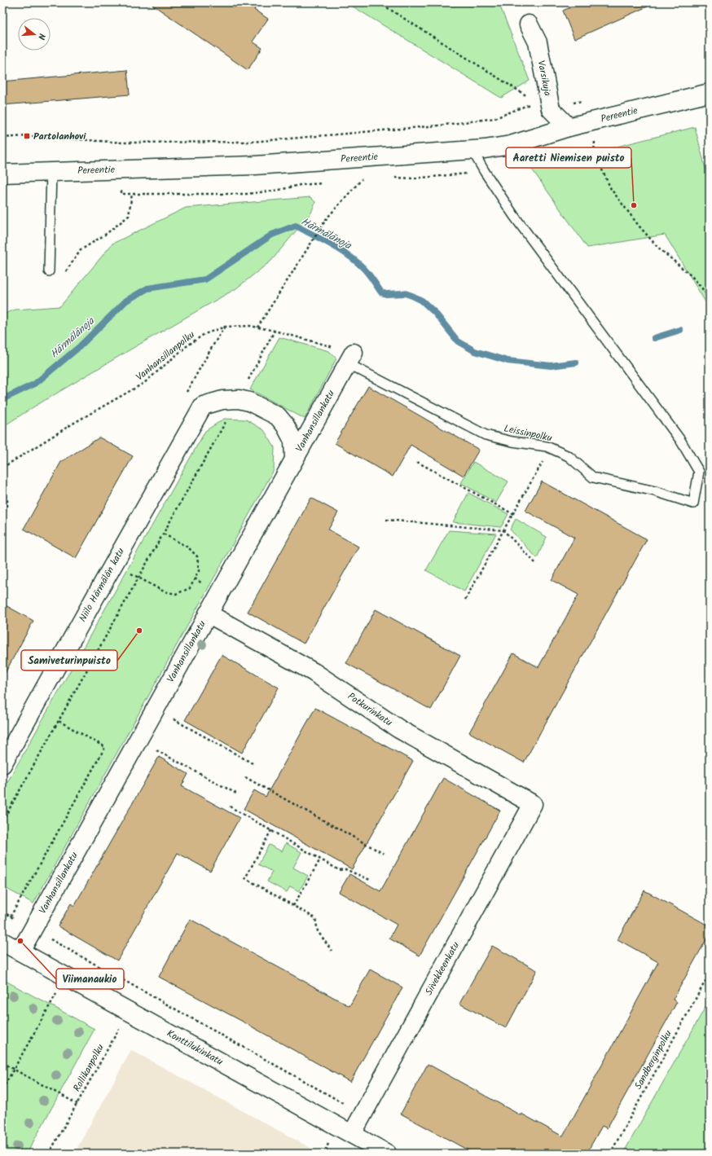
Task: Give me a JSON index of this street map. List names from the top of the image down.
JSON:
{
  "streets": {
    "street": [
      "Varsikuja",
      "Pereentie",
      "Vanhansillankatu",
      "Niilo Härmälän katu",
      "Potkurinkatu",
      "Siivekkeenkatu",
      "Konttilukinkatu"
    ],
    "lane": ["Leissinpolku"],
    "path": ["Vanhansillanpolku", "Sandberginpolku", "Rollikanpolku"]
  },
  "crossings": [
    ["Varsikuja", "Pereentie"],
    ["Vanhansillanpolku", "Vanhansillankatu"],
    ["Vanhansillanpolku", "Leissinpolku"],
    ["Vanhansillankatu", "Leissinpolku"],
    ["Vanhansillankatu", "Potkurinkatu"],
    ["Vanhansillankatu", "Konttilukinkatu"],
    ["Potkurinkatu", "Siivekkeenkatu"],
    ["Siivekkeenkatu", "Konttilukinkatu"],
    ["Konttilukinkatu", "Rollikanpolku"]
  ],
  "water": ["Härmälänoja"],
  "places": {
    "transit": ["Partolanhovi"],
    "other": ["Aaretti Niemisen puisto", "Samiveturinpuisto", "Viimanaukio"]
  },
  "north": "right"
}
